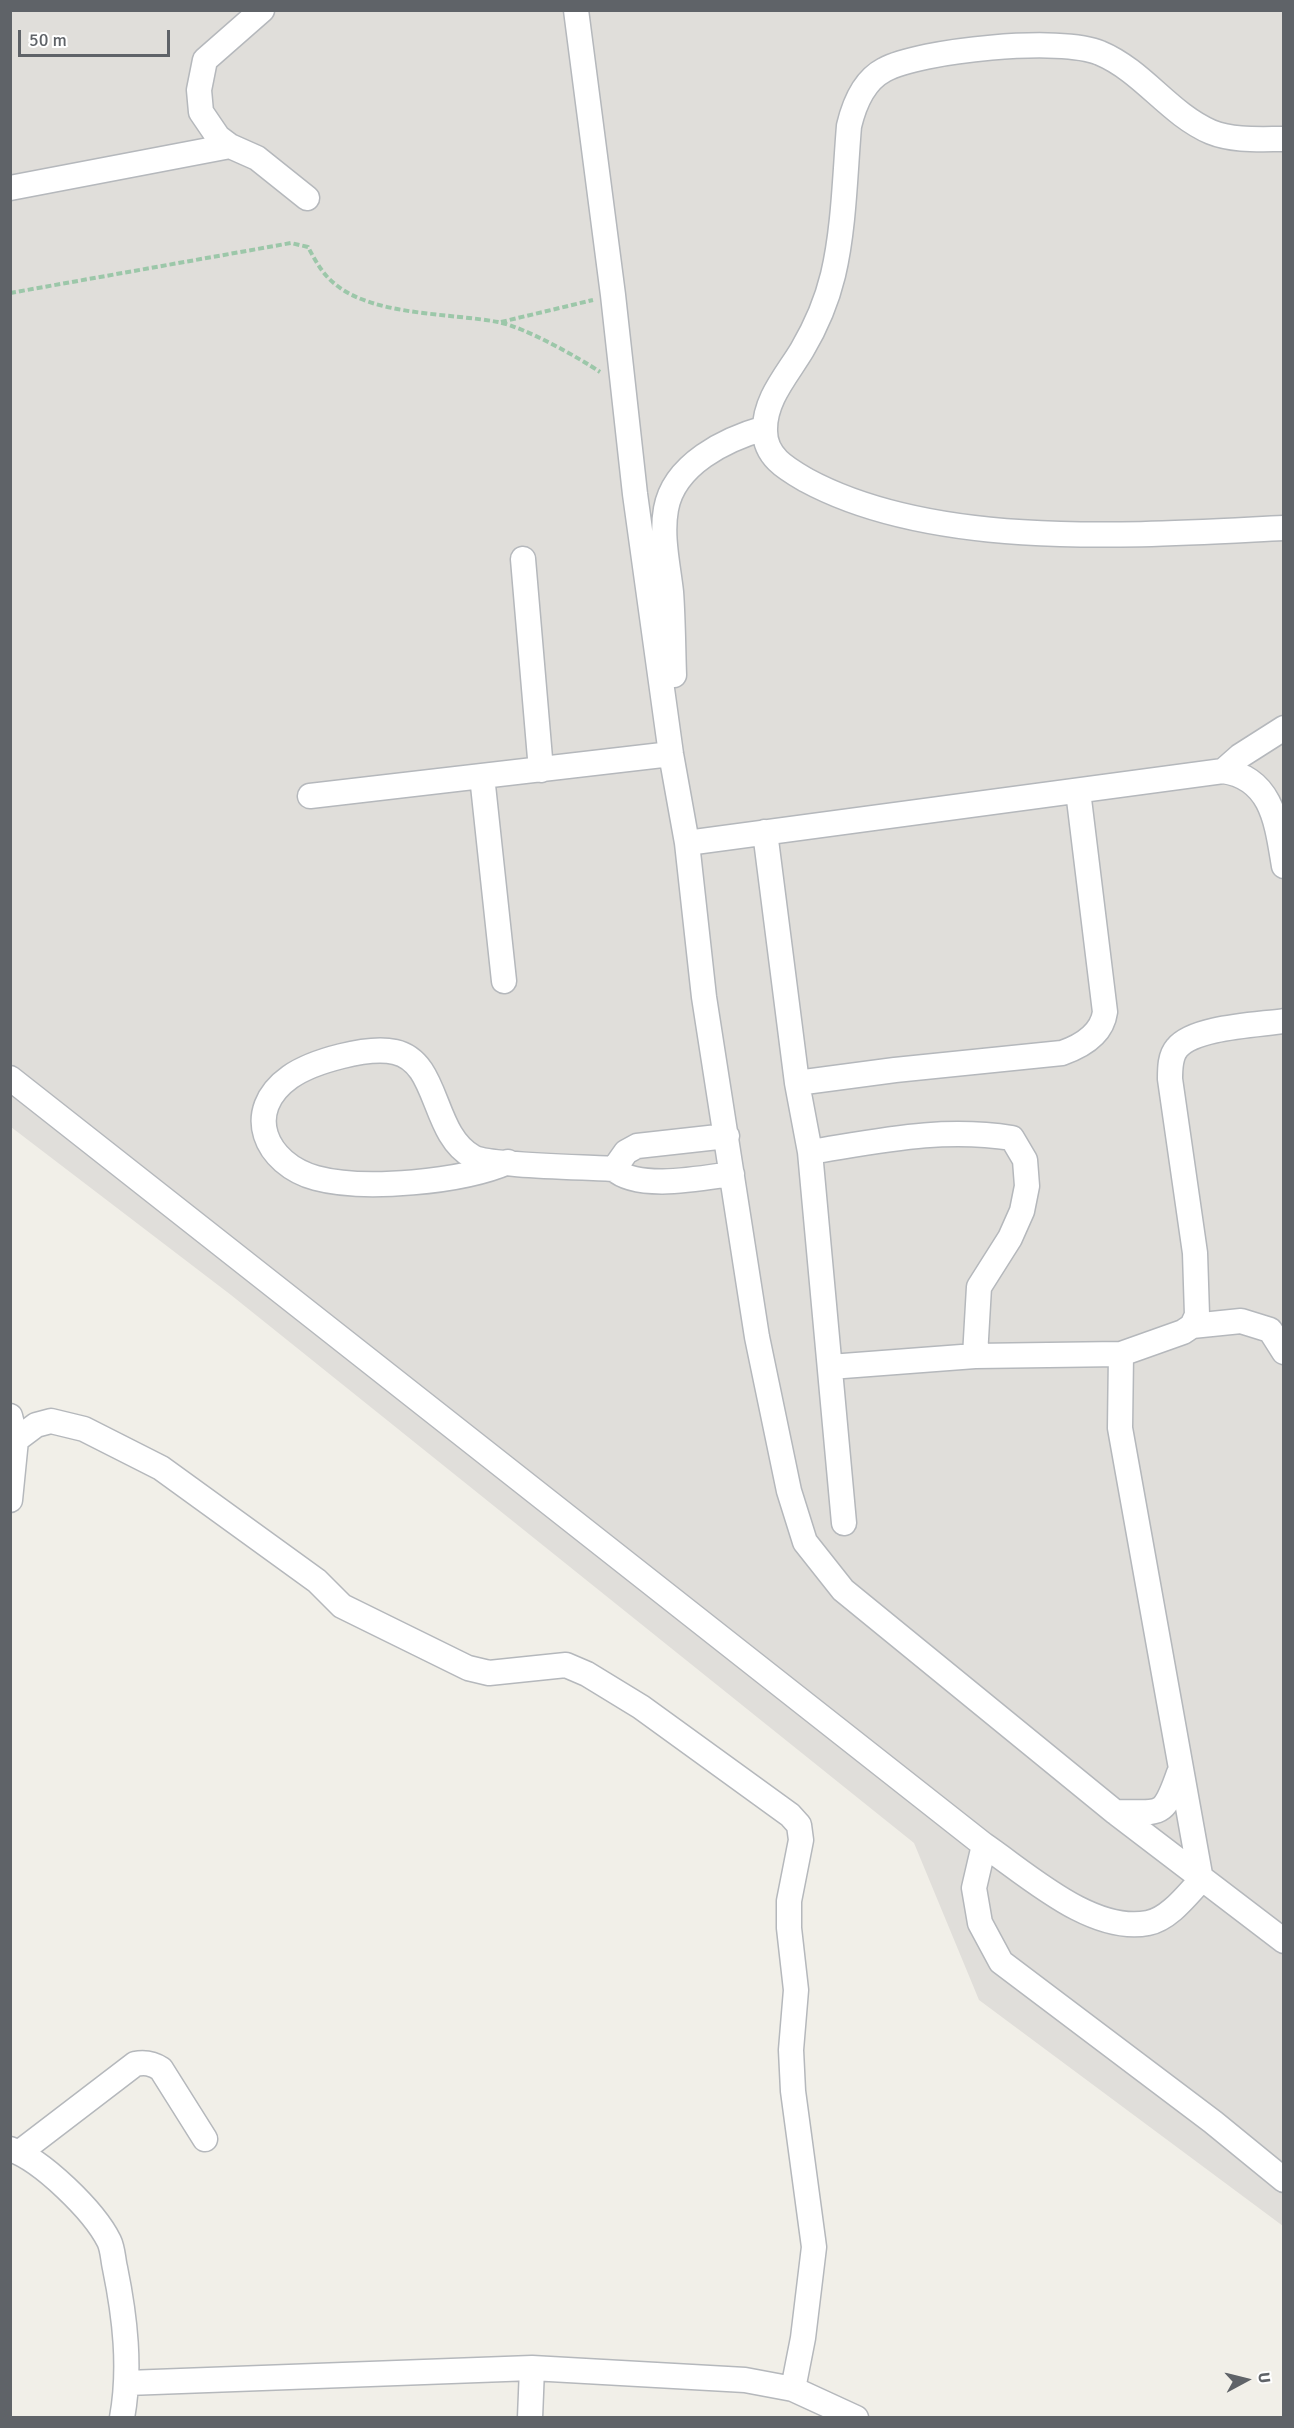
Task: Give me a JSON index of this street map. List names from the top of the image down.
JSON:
{
  "scale_bar": "50 m",
  "north": "right"
}
